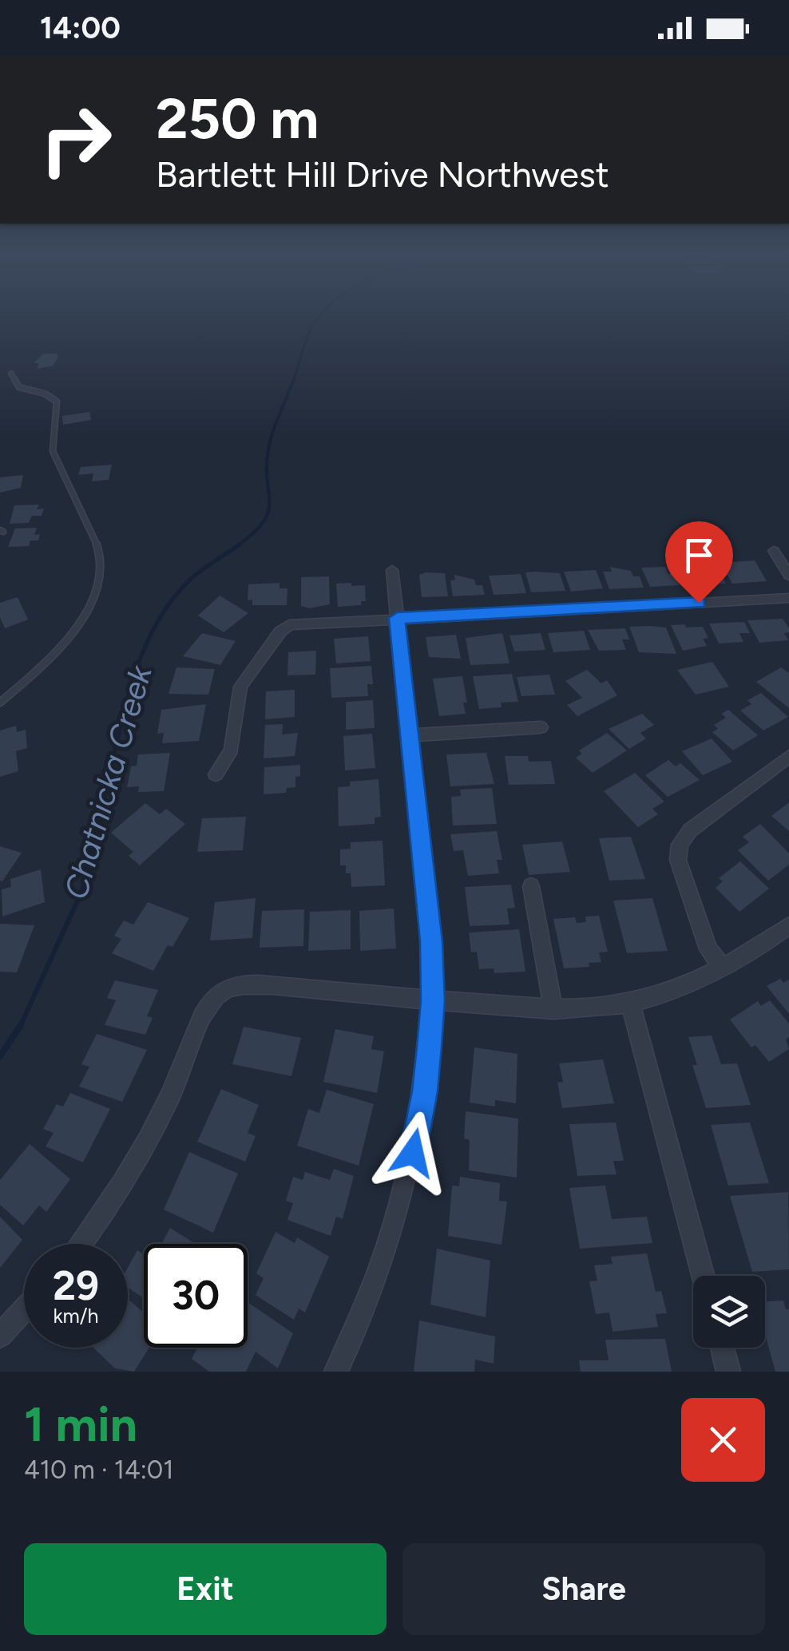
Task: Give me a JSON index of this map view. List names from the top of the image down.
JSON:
{
  "water": ["Chatnicka Creek"],
  "page": {
    "status": "14:00",
    "turn": ["250 m", "Bartlett Hill Drive Northwest"],
    "speed": "29 km/h",
    "limit": "30",
    "heading": ["1 min", "410 m · 14:01"],
    "buttons": ["Exit", "Share"]
  }
}
